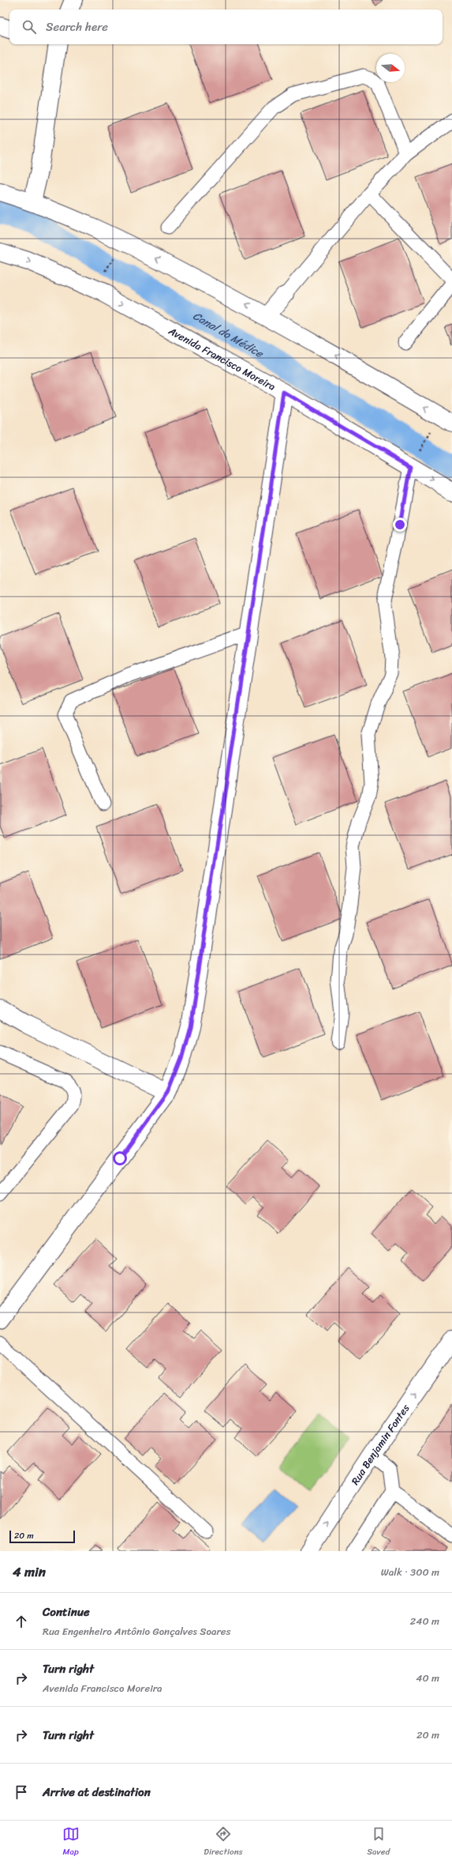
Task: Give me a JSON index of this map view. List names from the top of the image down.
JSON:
{
  "streets": {
    "street": ["Avenida Francisco Moreira", "Rua Benjamin Fontes"]
  },
  "one_way": ["Rua Benjamin Fontes"],
  "water": ["Canal do Médice"],
  "scale_bar": "20 m",
  "north": "right",
  "page": {
    "search": "Search here",
    "scale": "20 m",
    "heading": ["4 min", "Walk · 300 m"],
    "list": [
      ["Continue", "Rua Engenheiro Antônio Gonçalves Soares", "240 m"],
      ["Turn right", "Avenida Francisco Moreira", "40 m"],
      ["Turn right", "20 m"],
      "Arrive at destination"
    ],
    "nav": ["Map", "Directions", "Saved"]
  }
}
